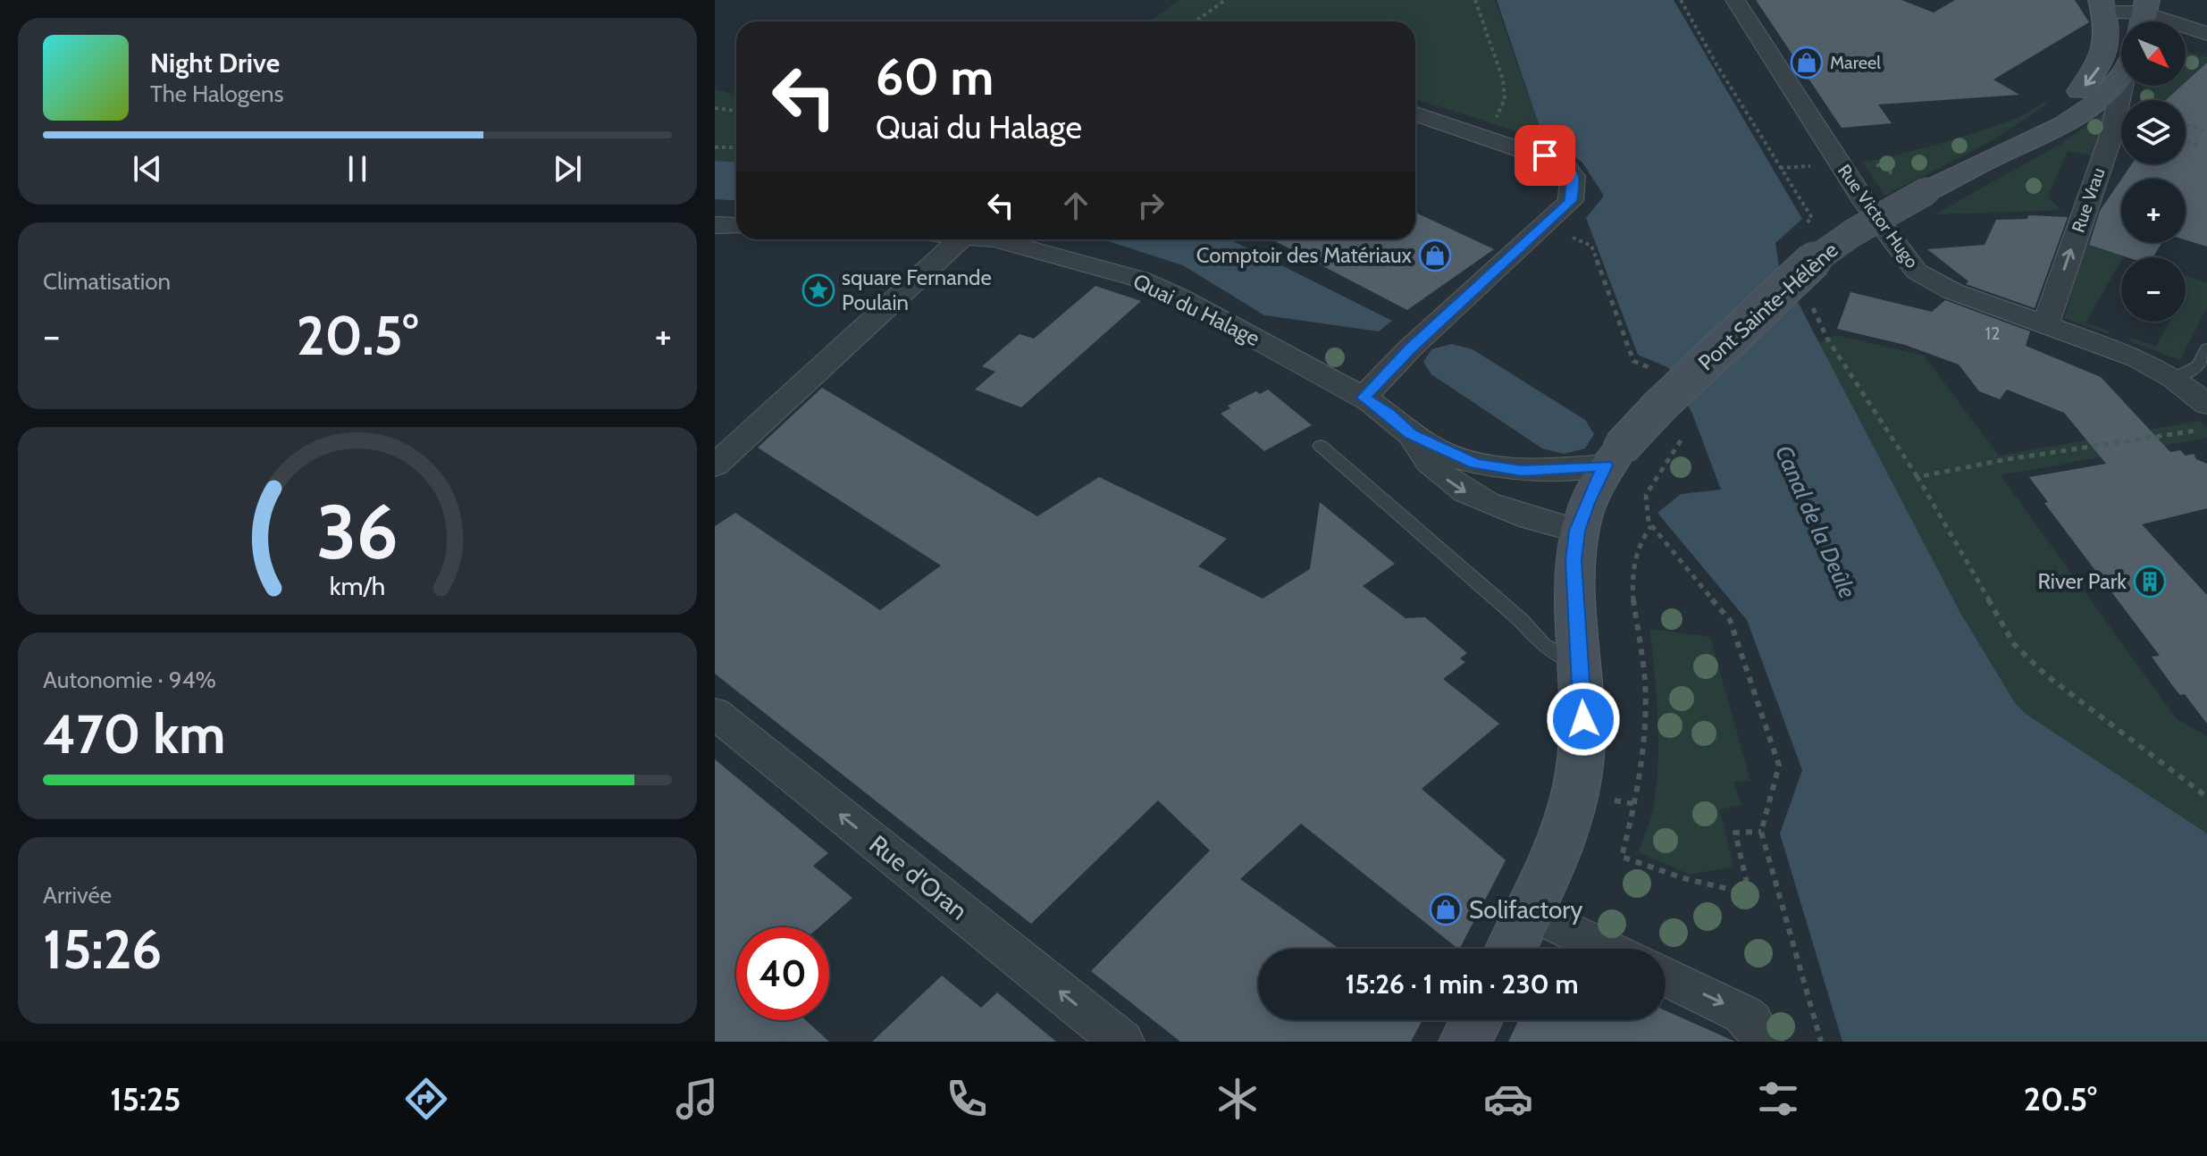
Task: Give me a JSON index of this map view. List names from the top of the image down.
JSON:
{
  "streets": {
    "street": [
      "Rue Vrau",
      "Rue Victor Hugo",
      "Pont Sainte-Hélène",
      "Quai du Halage",
      "Rue d'Oran"
    ]
  },
  "crossings": [
    ["Rue Vrau", "Rue Victor Hugo"],
    ["Pont Sainte-Hélène", "Quai du Halage"]
  ],
  "one_way": ["Rue Vrau", "Rue d'Oran"],
  "water": ["Canal de la Deûle"],
  "places": {
    "shop": ["Mareel", "Comptoir des Matériaux", "Solifactory"],
    "place": ["square Fernande Poulain"],
    "building": ["River Park"]
  },
  "house_numbers": ["12"],
  "north": "bottom right",
  "page": {
    "map_buttons": ["+", "−"],
    "turn": ["60 m", "Quai du Halage"],
    "song": ["Night Drive", "The Halogens"],
    "tile": [
      "Climatisation",
      ["Autonomie · 94%", "470 km"],
      ["Arrivée", "15:26"]
    ],
    "heat": ["−", "20.5°", "+"],
    "limit": "40",
    "trip": "15:26 · 1 min · 230 m",
    "tabs": ["15:25", "20.5°"],
    "gauge": ["36", "km/h"]
  }
}
